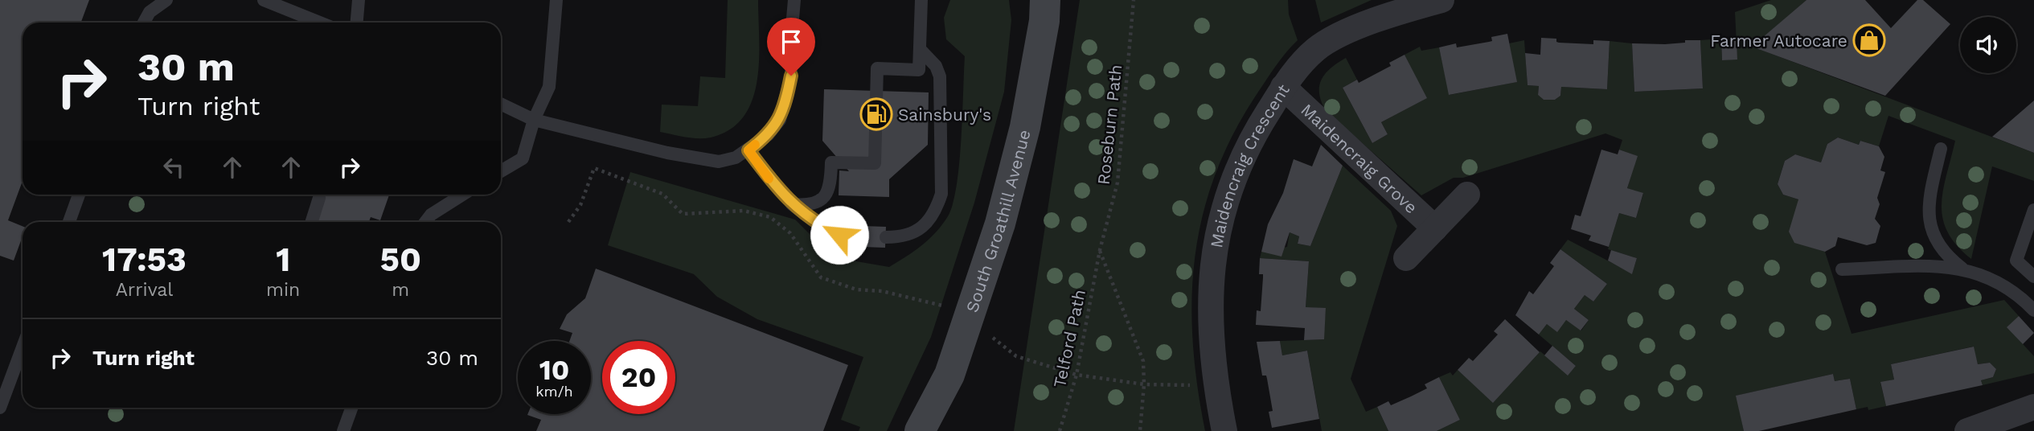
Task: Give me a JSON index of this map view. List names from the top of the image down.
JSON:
{
  "streets": {
    "street": ["Maidencraig Grove", "Maidencraig Crescent", "South Groathill Avenue"],
    "path": ["Roseburn Path", "Telford Path"]
  },
  "crossings": [
    ["Roseburn Path", "Telford Path"],
    ["Maidencraig Grove", "Maidencraig Crescent"]
  ],
  "places": {
    "shop": ["Farmer Autocare"],
    "fuel station": ["Sainsbury's"]
  },
  "page": {
    "turn": ["30 m", "Turn right"],
    "eta": [
      "17:53",
      "Arrival",
      "1",
      "min",
      "50",
      "m"
    ],
    "list": [
      {
        "name": "Turn right",
        "value": "30 m"
      }
    ],
    "speed": "10 km/h",
    "limit": "20"
  }
}
